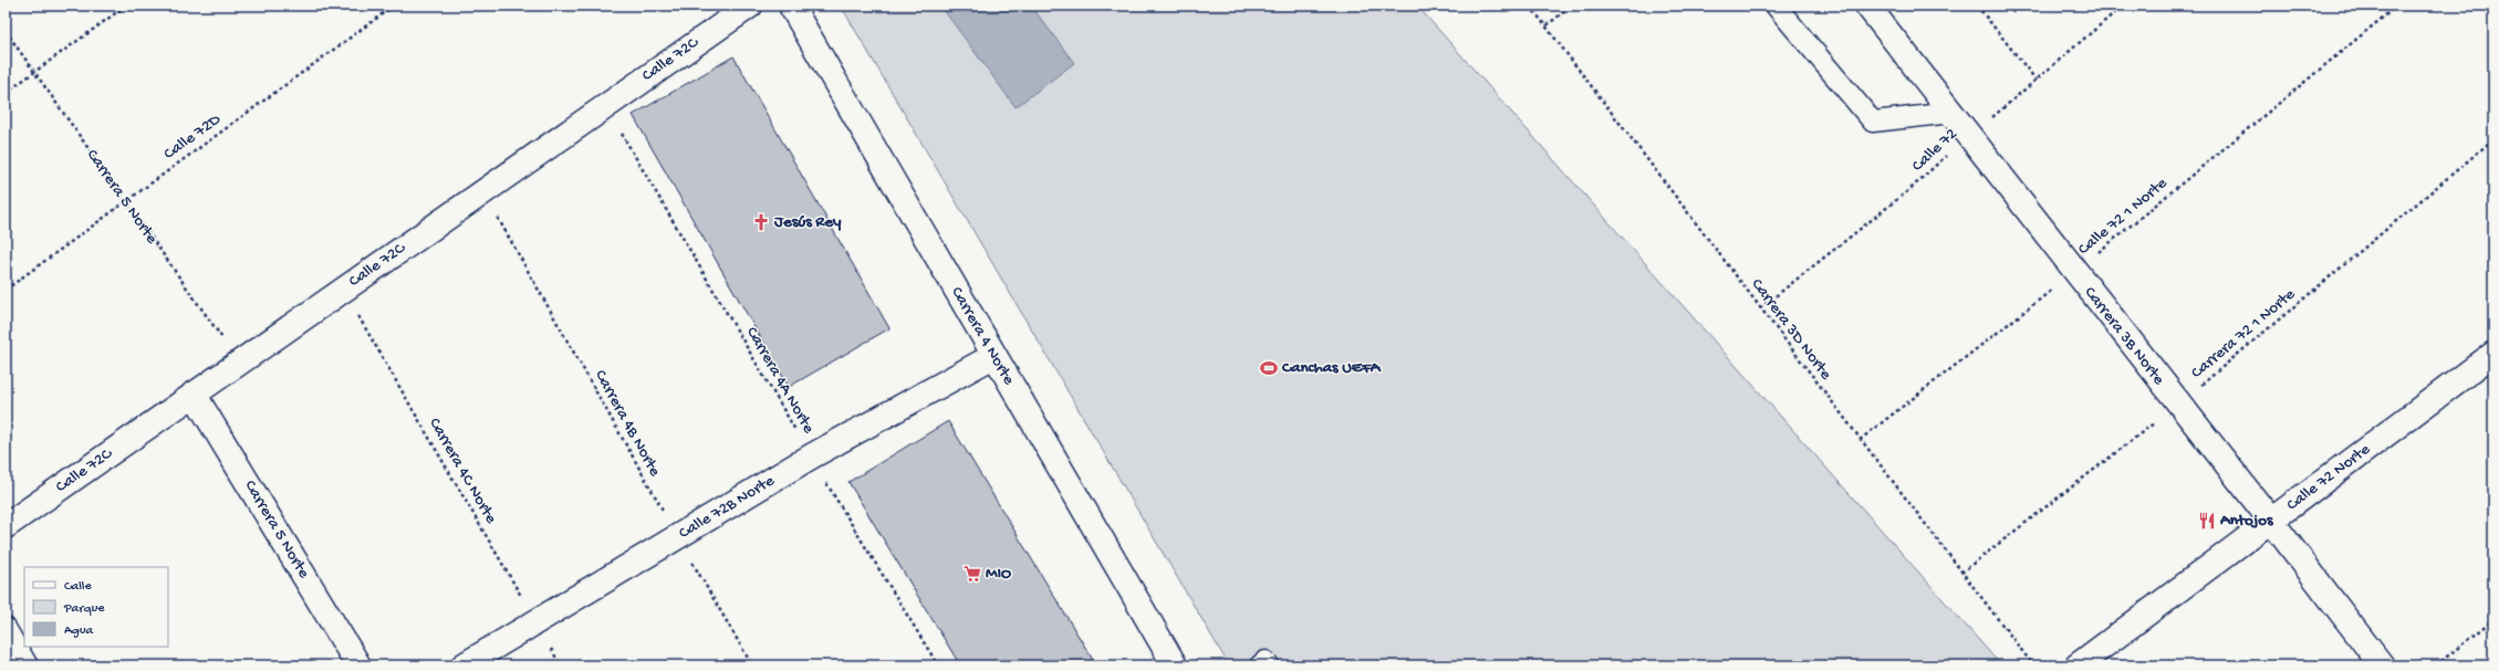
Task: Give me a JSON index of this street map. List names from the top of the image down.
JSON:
{
  "streets": {
    "street": [
      "Calle 72C",
      "Carrera 5 Norte",
      "Carrera 4 Norte",
      "Carrera 3B Norte",
      "Calle 72 Norte",
      "Calle 72B Norte"
    ],
    "path": [
      "Calle 72D",
      "Calle 72",
      "Calle 72 1 Norte",
      "Carrera 3D Norte",
      "Carrera 72 1 Norte",
      "Carrera 4A Norte",
      "Carrera 4B Norte",
      "Carrera 4C Norte"
    ]
  },
  "crossings": [
    ["Calle 72C", "Carrera 5 Norte"],
    ["Calle 72C", "Carrera 4A Norte"],
    ["Calle 72C", "Carrera 4B Norte"],
    ["Calle 72C", "Carrera 4C Norte"],
    ["Calle 72D", "Carrera 5 Norte"],
    ["Calle 72", "Carrera 3D Norte"],
    ["Calle 72", "Carrera 3B Norte"],
    ["Calle 72 1 Norte", "Carrera 3D Norte"],
    ["Calle 72 1 Norte", "Carrera 3B Norte"],
    ["Carrera 3D Norte", "Carrera 72 1 Norte"],
    ["Carrera 72 1 Norte", "Carrera 3B Norte"],
    ["Carrera 4 Norte", "Calle 72B Norte"],
    ["Carrera 3B Norte", "Calle 72 Norte"],
    ["Carrera 4A Norte", "Calle 72B Norte"],
    ["Carrera 4B Norte", "Calle 72B Norte"],
    ["Carrera 4C Norte", "Calle 72B Norte"]
  ],
  "places": {
    "church": ["Jesús Rey"],
    "sports": ["Canchas UEFA"],
    "restaurant": ["Antojos"],
    "supermarket": ["MIO"]
  },
  "legend": ["Calle", "Parque", "Agua"]
}
